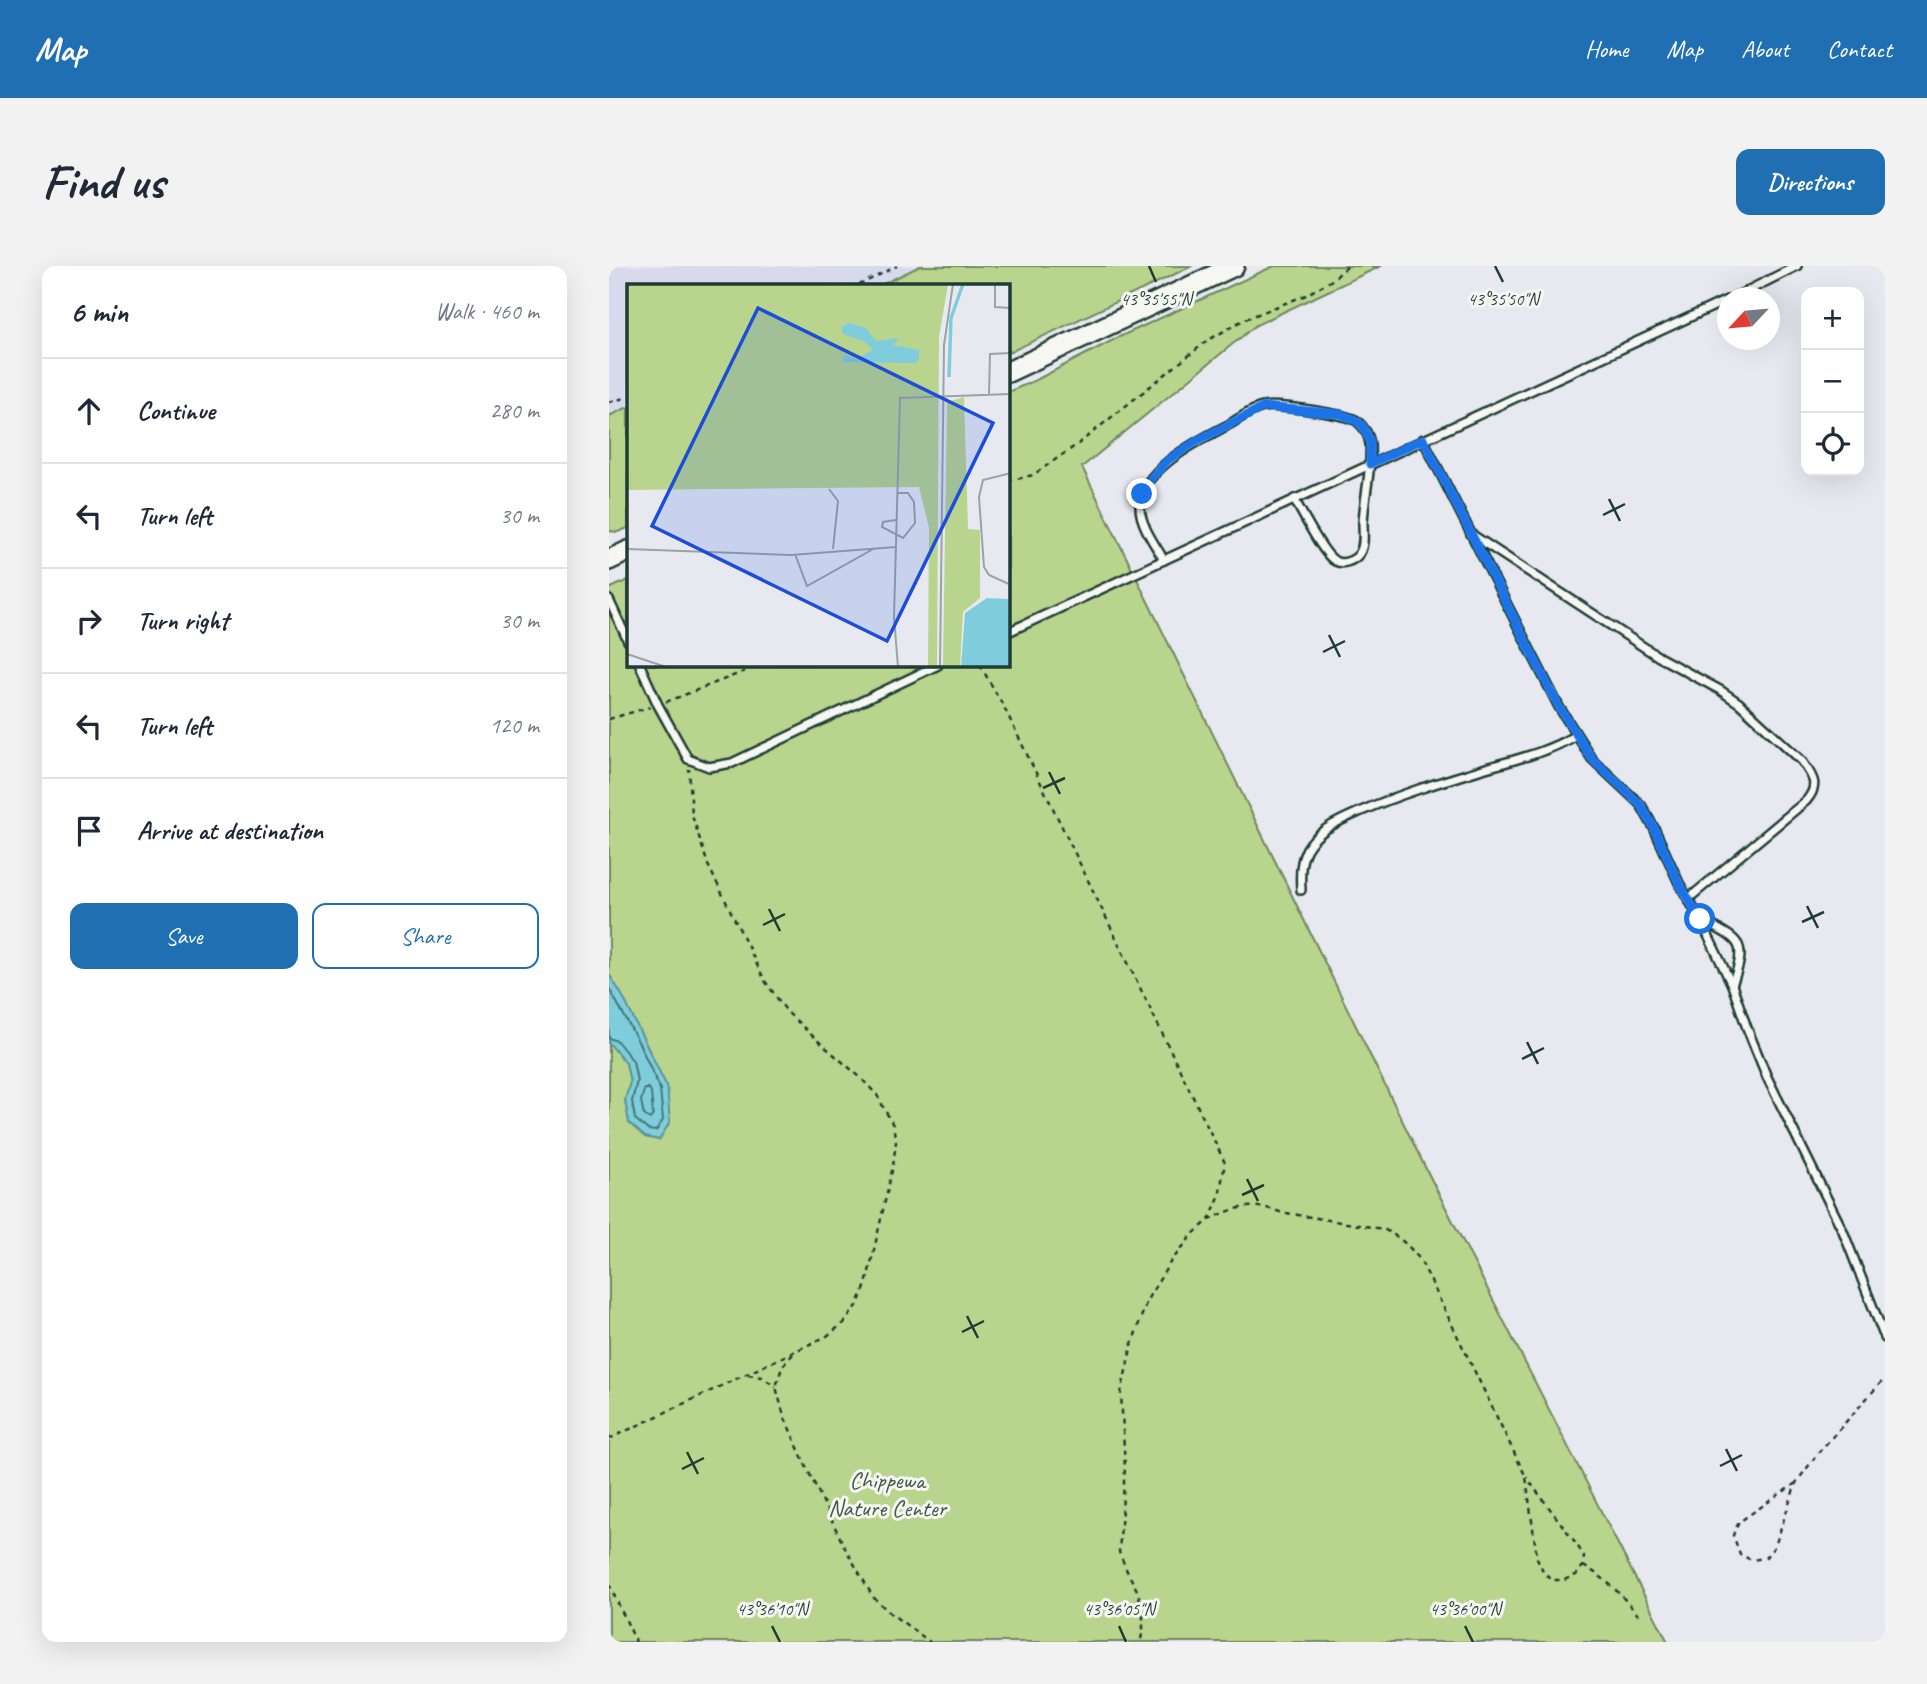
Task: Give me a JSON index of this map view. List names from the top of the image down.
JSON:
{
  "parks": ["Chippewa Nature Center"],
  "north": "bottom left",
  "page": {
    "header": "Map",
    "nav": [
      "Home",
      "Map",
      "About",
      "Contact"
    ],
    "buttons": [
      "Directions",
      ["Save", "Share"]
    ],
    "title": "Find us",
    "heading": ["6 min", "Walk · 460 m"],
    "map_buttons": ["+", "−"],
    "list": [
      ["Continue", "280 m"],
      ["Turn left", "30 m"],
      ["Turn right", "30 m"],
      ["Turn left", "120 m"],
      "Arrive at destination"
    ]
  },
  "coordinates": [
    "43°35'50\"N",
    "43°35'55\"N",
    "43°36'10\"N",
    "43°36'05\"N",
    "43°36'00\"N"
  ]
}
